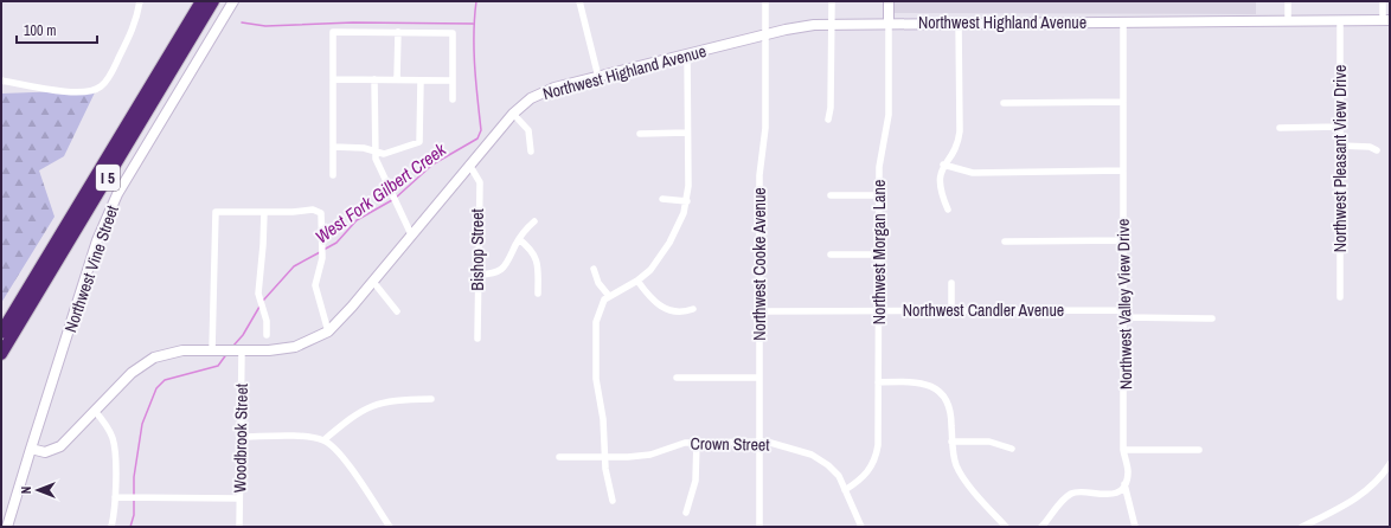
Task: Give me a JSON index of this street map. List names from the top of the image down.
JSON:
{
  "streets": {
    "highway": ["I 5"],
    "main road": ["Northwest Highland Avenue", "Northwest Morgan Lane", "Northwest Vine Street"],
    "street": [
      "Northwest Pleasant View Drive",
      "Bishop Street",
      "Northwest Cooke Avenue",
      "Northwest Valley View Drive",
      "Northwest Candler Avenue",
      "Woodbrook Street",
      "Crown Street"
    ]
  },
  "crossings": [
    ["Northwest Highland Avenue", "Northwest Pleasant View Drive"],
    ["Northwest Highland Avenue", "Bishop Street"],
    ["Northwest Highland Avenue", "Northwest Morgan Lane"],
    ["Northwest Highland Avenue", "Northwest Cooke Avenue"],
    ["Northwest Highland Avenue", "Northwest Vine Street"],
    ["Northwest Highland Avenue", "Northwest Valley View Drive"],
    ["Northwest Highland Avenue", "Woodbrook Street"],
    ["Northwest Morgan Lane", "Northwest Candler Avenue"],
    ["Northwest Morgan Lane", "Crown Street"],
    ["Northwest Cooke Avenue", "Northwest Candler Avenue"],
    ["Northwest Cooke Avenue", "Crown Street"],
    ["Northwest Valley View Drive", "Northwest Candler Avenue"]
  ],
  "water": ["West Fork Gilbert Creek"],
  "scale_bar": "100 m",
  "north": "left"
}
